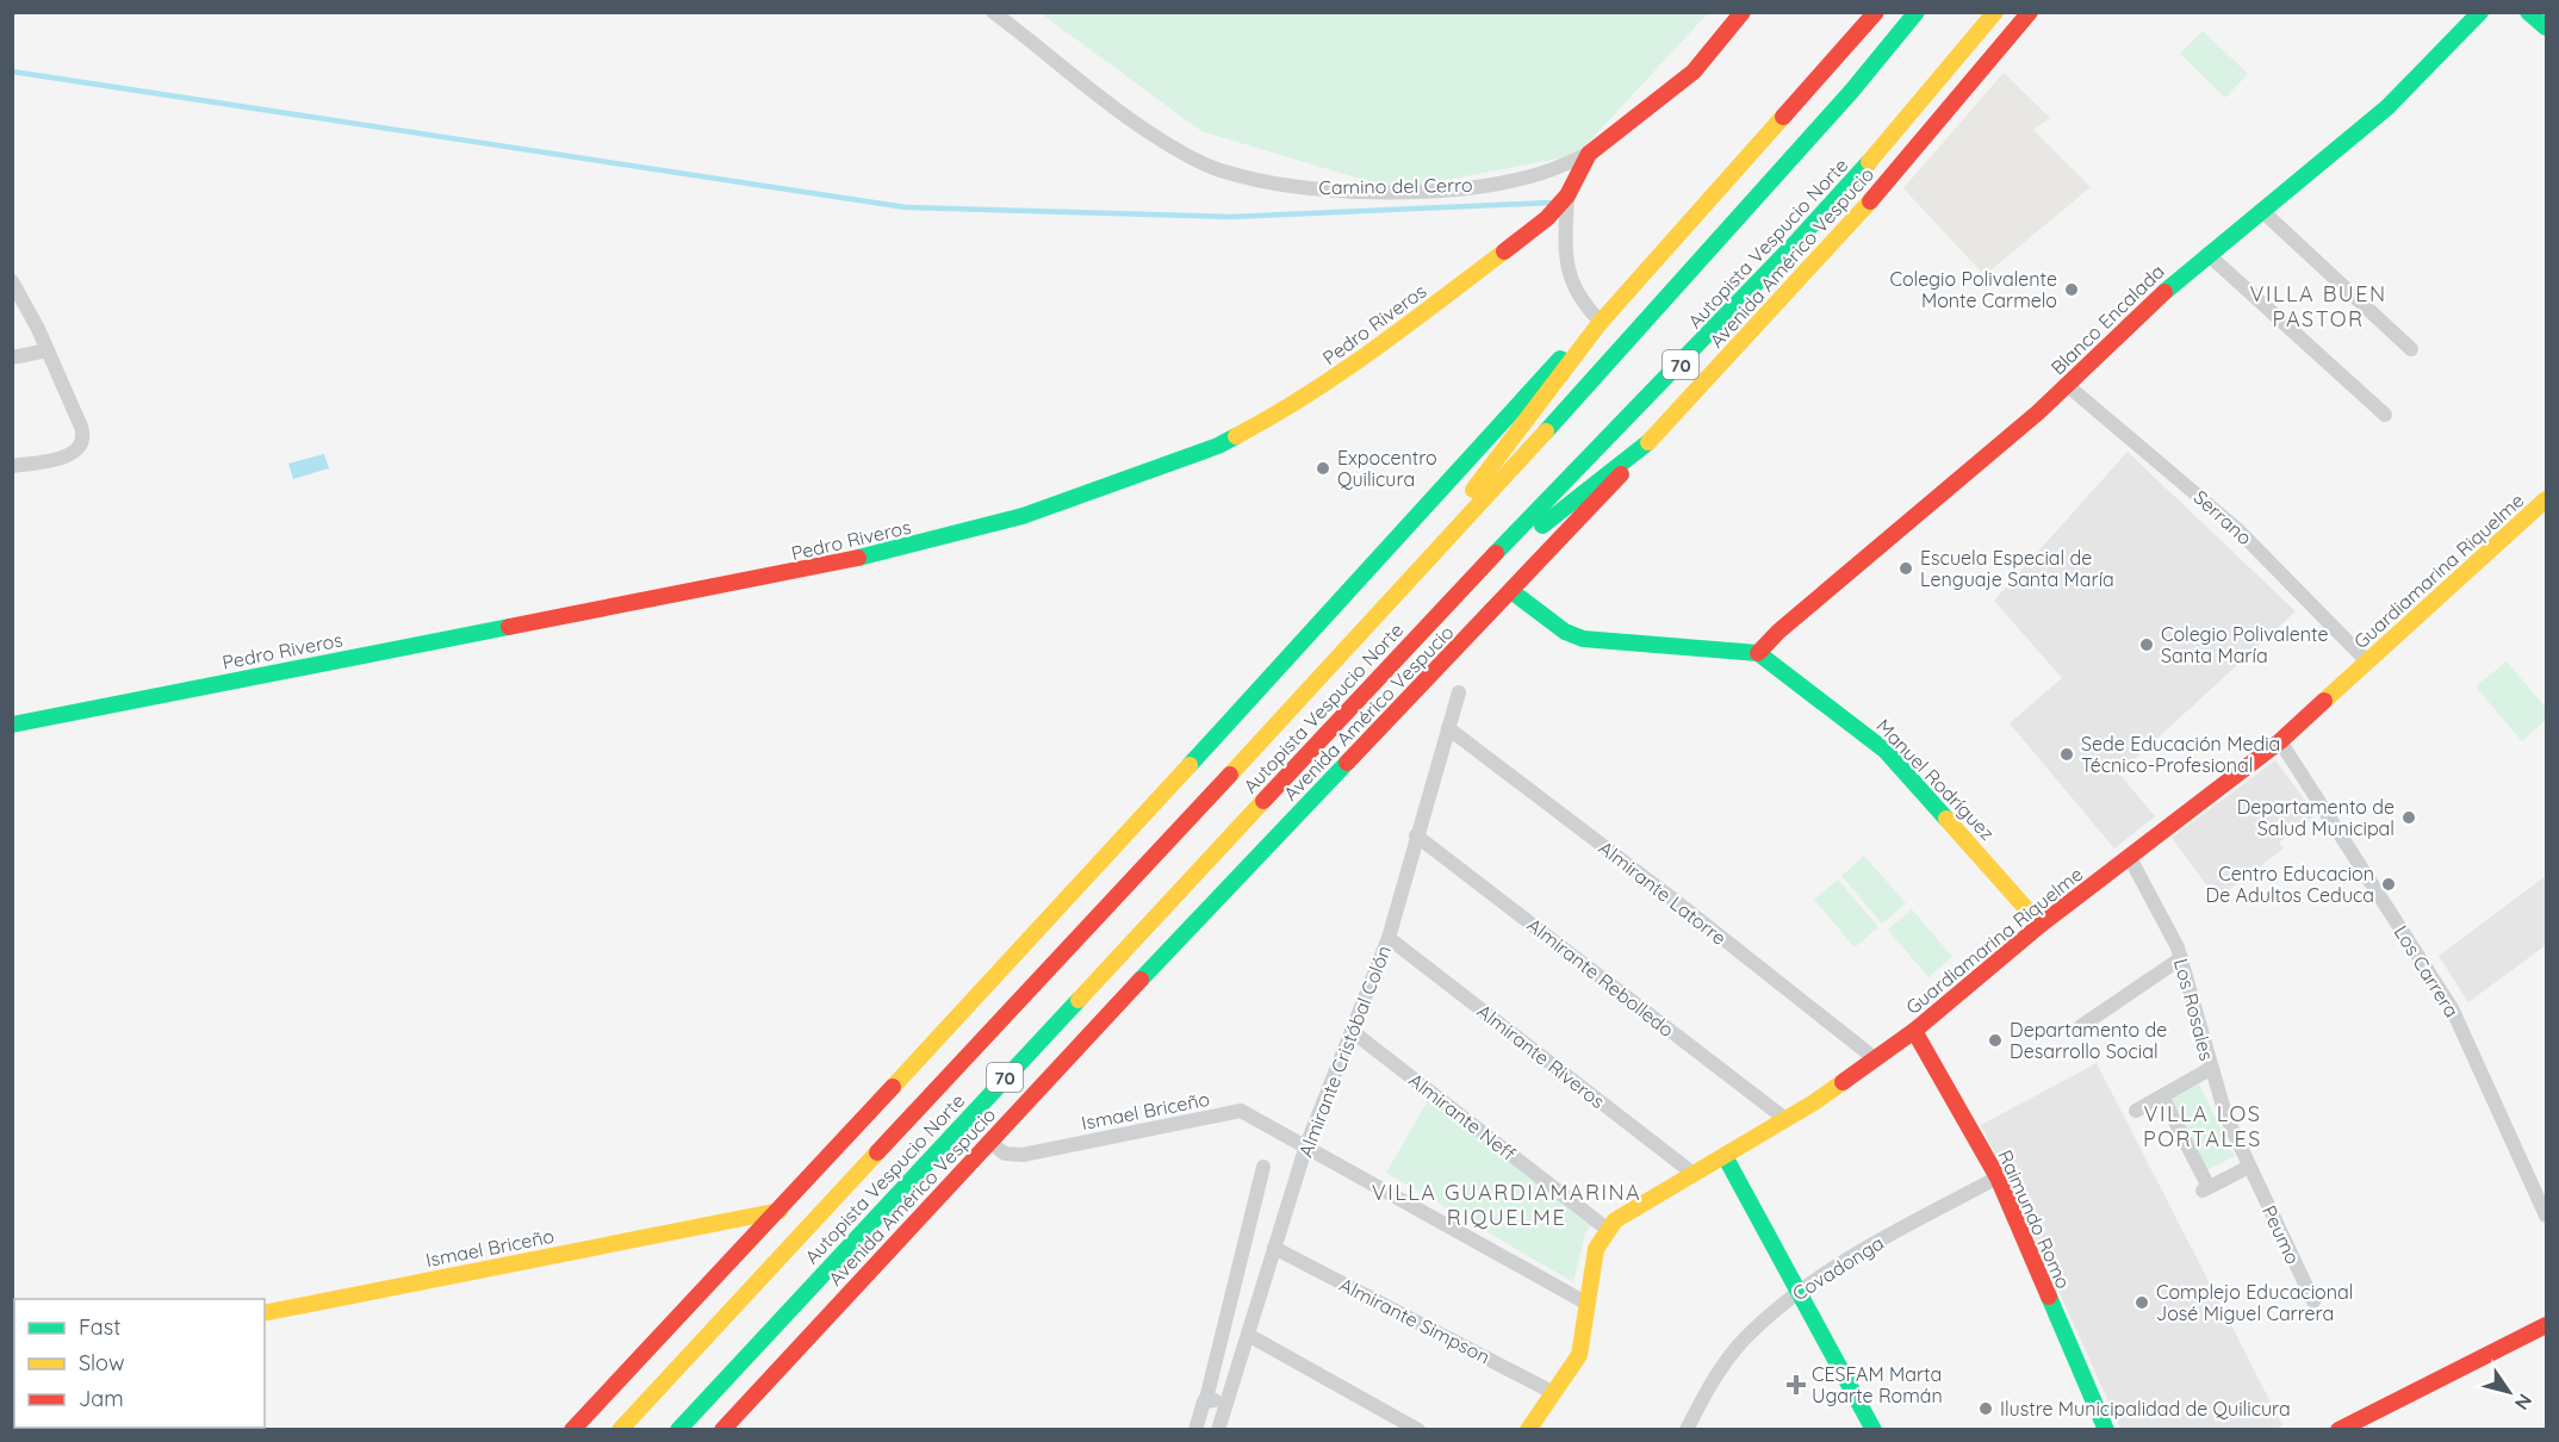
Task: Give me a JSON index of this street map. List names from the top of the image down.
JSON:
{
  "streets": {
    "main road": [
      "Autopista Vespucio Norte",
      "Avenida Américo Vespucio",
      "Blanco Encalada",
      "Pedro Riveros",
      "70",
      "Guardiamarina Riquelme",
      "Manuel Rodríguez",
      "Ismael Briceño",
      "Raimundo Romo"
    ],
    "street": [
      "Camino del Cerro",
      "Serrano",
      "Almirante Latorre",
      "Los Carrera",
      "Almirante Rebolledo",
      "Los Rosales",
      "Almirante Cristóbal Colón",
      "Almirante Riveros",
      "Almirante Neff",
      "Peumo",
      "Covadonga",
      "Almirante Simpson"
    ]
  },
  "crossings": [
    ["Camino del Cerro", "Pedro Riveros"],
    ["Avenida Américo Vespucio", "Ismael Briceño"],
    ["Blanco Encalada", "Serrano"],
    ["Blanco Encalada", "Manuel Rodríguez"],
    ["Serrano", "Guardiamarina Riquelme"],
    ["Guardiamarina Riquelme", "Manuel Rodríguez"],
    ["Guardiamarina Riquelme", "Almirante Latorre"],
    ["Guardiamarina Riquelme", "Los Carrera"],
    ["Guardiamarina Riquelme", "Almirante Rebolledo"],
    ["Guardiamarina Riquelme", "Los Rosales"],
    ["Guardiamarina Riquelme", "Almirante Riveros"],
    ["Guardiamarina Riquelme", "Almirante Neff"],
    ["Guardiamarina Riquelme", "Raimundo Romo"],
    ["Almirante Latorre", "Almirante Cristóbal Colón"],
    ["Almirante Rebolledo", "Almirante Cristóbal Colón"],
    ["Los Rosales", "Peumo"],
    ["Almirante Cristóbal Colón", "Almirante Riveros"],
    ["Almirante Cristóbal Colón", "Ismael Briceño"],
    ["Almirante Cristóbal Colón", "Almirante Neff"],
    ["Almirante Cristóbal Colón", "Almirante Simpson"],
    ["Raimundo Romo", "Covadonga"]
  ],
  "districts": ["VILLA BUEN PASTOR", "VILLA LOS PORTALES", "VILLA GUARDIAMARINA RIQUELME"],
  "places": {
    "other": [
      "Colegio Polivalente Monte Carmelo",
      "Expocentro Quilicura",
      "Escuela Especial de Lenguaje Santa María",
      "Colegio Polivalente Santa María",
      "Sede Educación Media Técnico-Profesional",
      "Departamento de Salud Municipal",
      "Centro Educacion De Adultos Ceduca",
      "Departamento de Desarrollo Social",
      "Complejo Educacional José Miguel Carrera",
      "Ilustre Municipalidad de Quilicura"
    ],
    "health": ["CESFAM Marta Ugarte Román"]
  },
  "legend": ["Fast", "Slow", "Jam"],
  "north": "bottom right"
}
